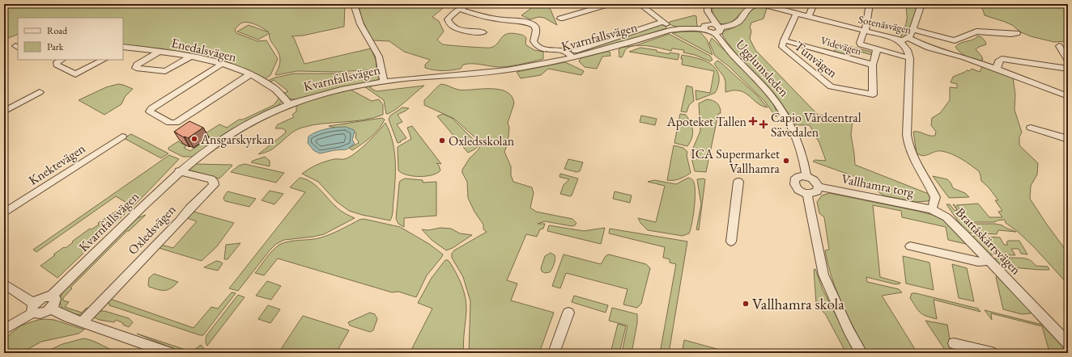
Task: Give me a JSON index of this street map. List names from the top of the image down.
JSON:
{
  "streets": {
    "street": [
      "Sotenäsvägen",
      "Kvarnfallsvägen",
      "Videvägen",
      "Enedalsvägen",
      "Tunvägen",
      "Ugglumsleden",
      "Knektevägen",
      "Vallhamra torg",
      "Oxledsvägen",
      "Brattåskärrsvägen"
    ]
  },
  "crossings": [
    ["Sotenäsvägen", "Tunvägen"],
    ["Sotenäsvägen", "Ugglumsleden"],
    ["Kvarnfallsvägen", "Enedalsvägen"],
    ["Kvarnfallsvägen", "Oxledsvägen"],
    ["Videvägen", "Tunvägen"],
    ["Ugglumsleden", "Vallhamra torg"],
    ["Vallhamra torg", "Brattåskärrsvägen"]
  ],
  "places": {
    "health": ["Apoteket Tallen", "Capio Vårdcentral Sävedalen"],
    "other": [
      "Ansgarskyrkan",
      "Oxledsskolan",
      "ICA Supermarket Vallhamra",
      "Vallhamra skola"
    ]
  },
  "legend": ["Road", "Park"]
}
